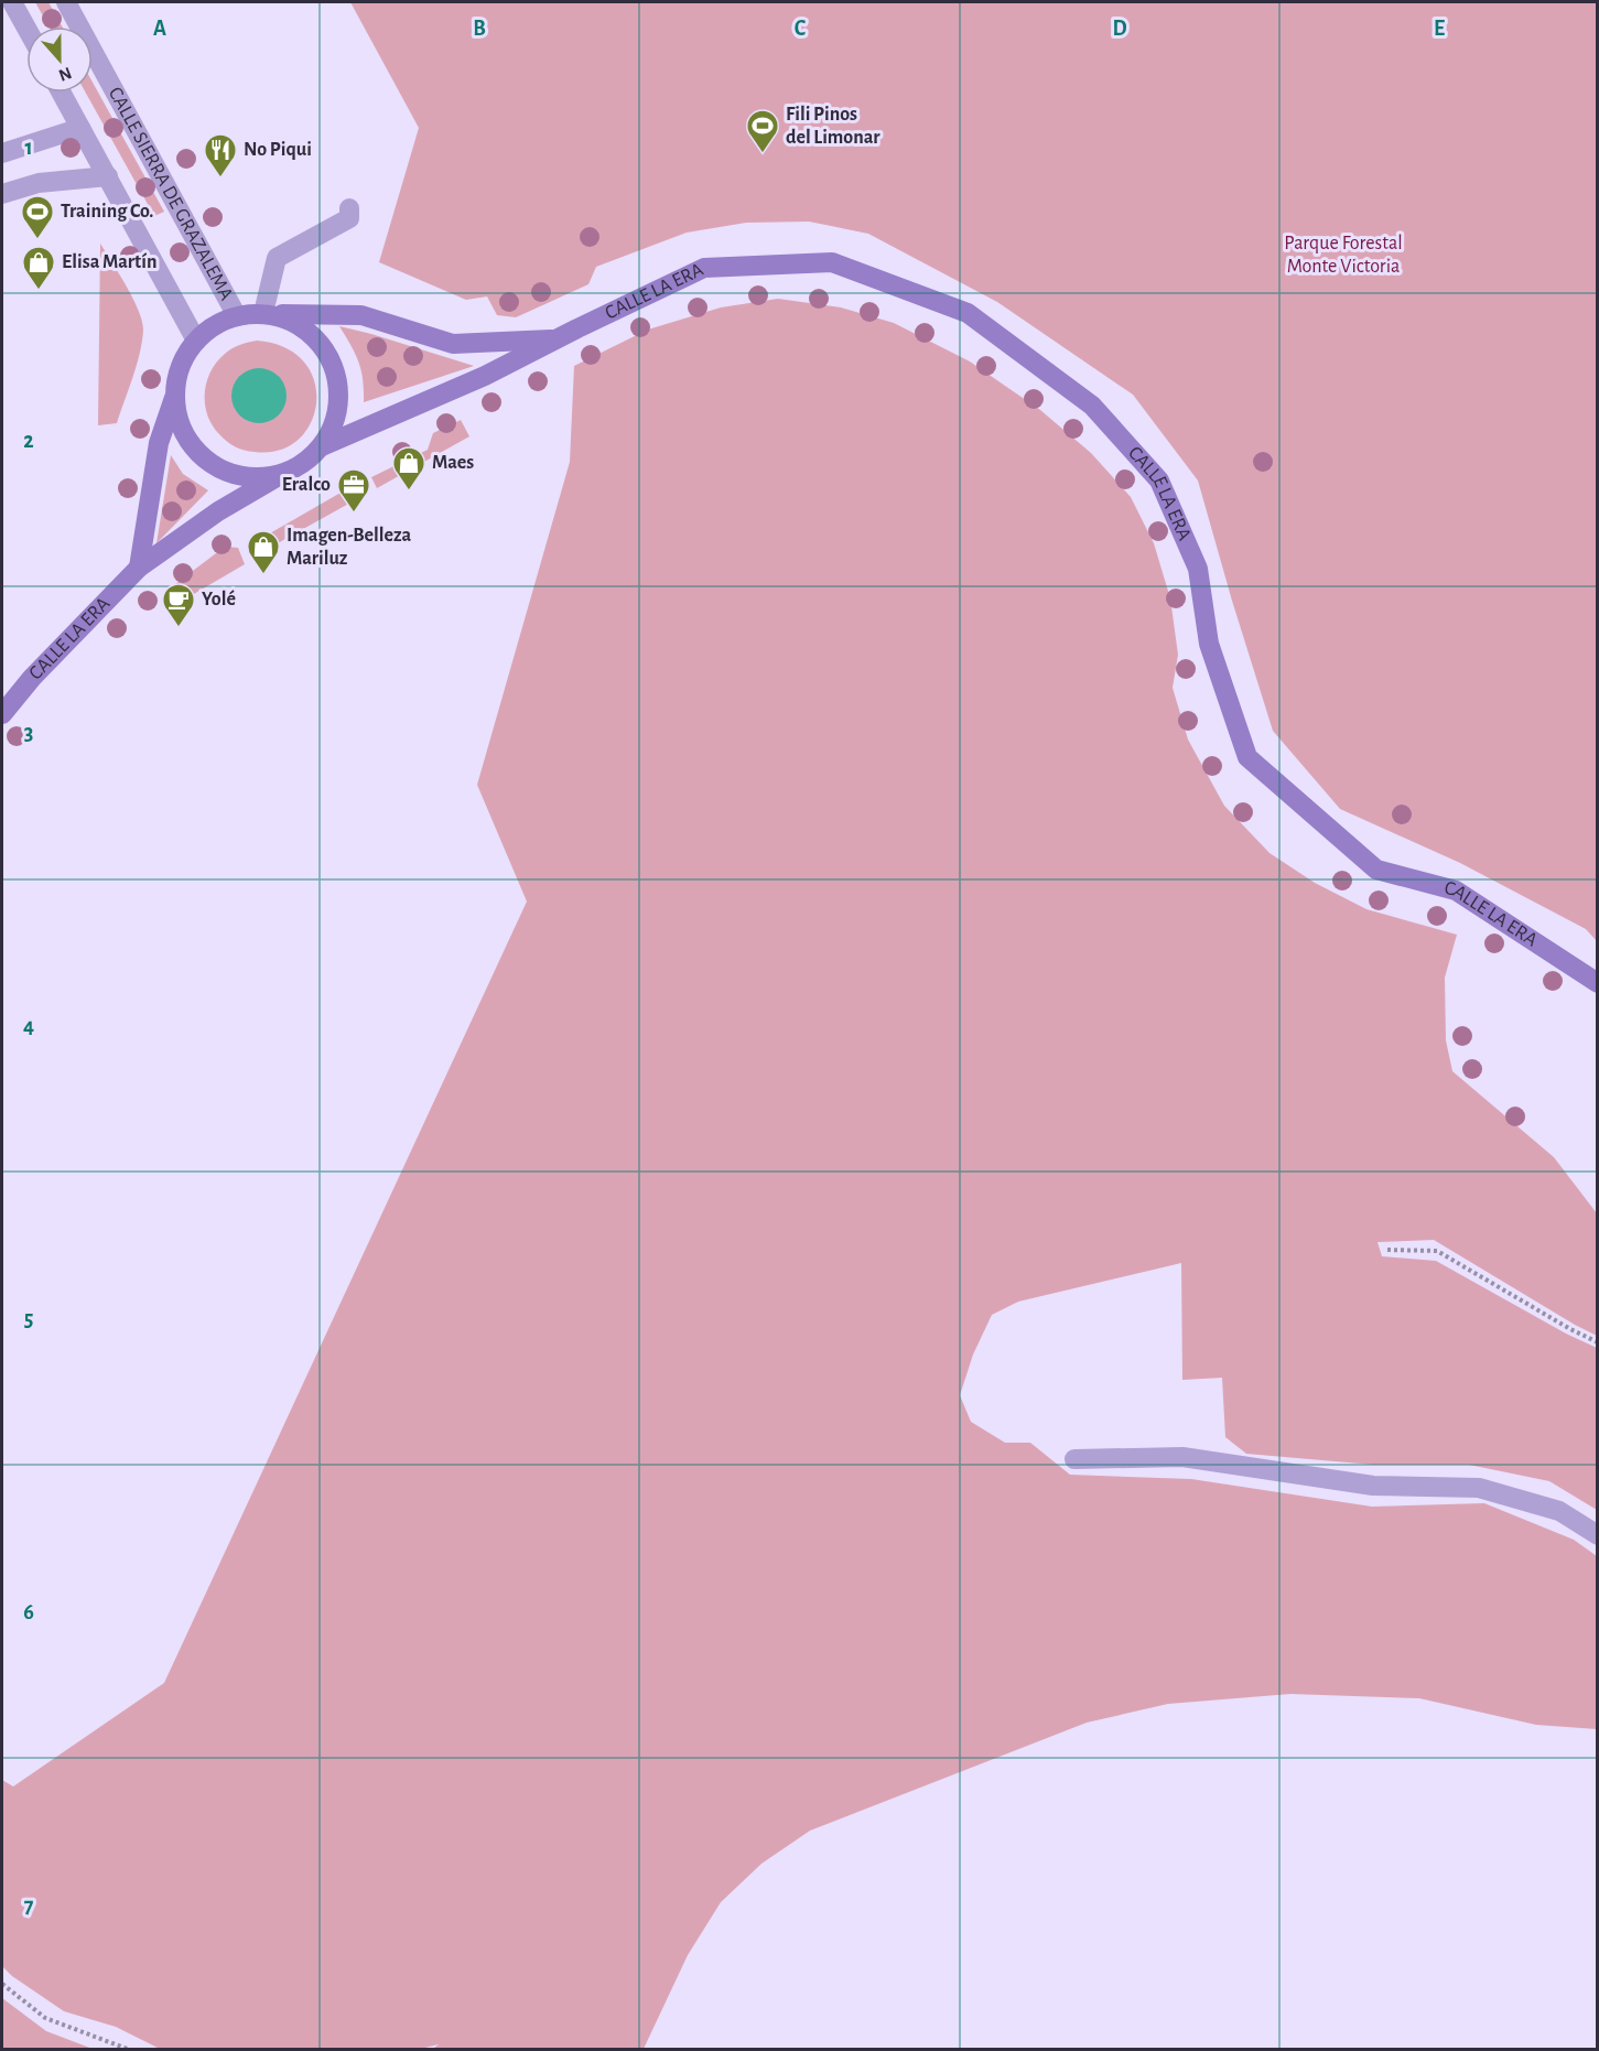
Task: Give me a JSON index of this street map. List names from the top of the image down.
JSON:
{
  "streets": {
    "main road": ["CALLE LA ERA"],
    "street": ["CALLE SIERRA DE GRAZALEMA"]
  },
  "crossings": [
    ["CALLE SIERRA DE GRAZALEMA", "CALLE LA ERA"]
  ],
  "parks": ["Parque Forestal Monte Victoria"],
  "places": {
    "sports": ["Fili Pinos del Limonar", "Training Co."],
    "restaurant": ["No Piqui"],
    "shop": ["Elisa Martín", "Maes", "Imagen-Belleza Mariluz"],
    "office": ["Eralco"],
    "cafe": ["Yolé"]
  },
  "north": "bottom",
  "grid": {
    "columns": [
      "A",
      "B",
      "C",
      "D",
      "E"
    ],
    "rows": [
      "1",
      "2",
      "3",
      "4",
      "5",
      "6",
      "7"
    ]
  }
}
